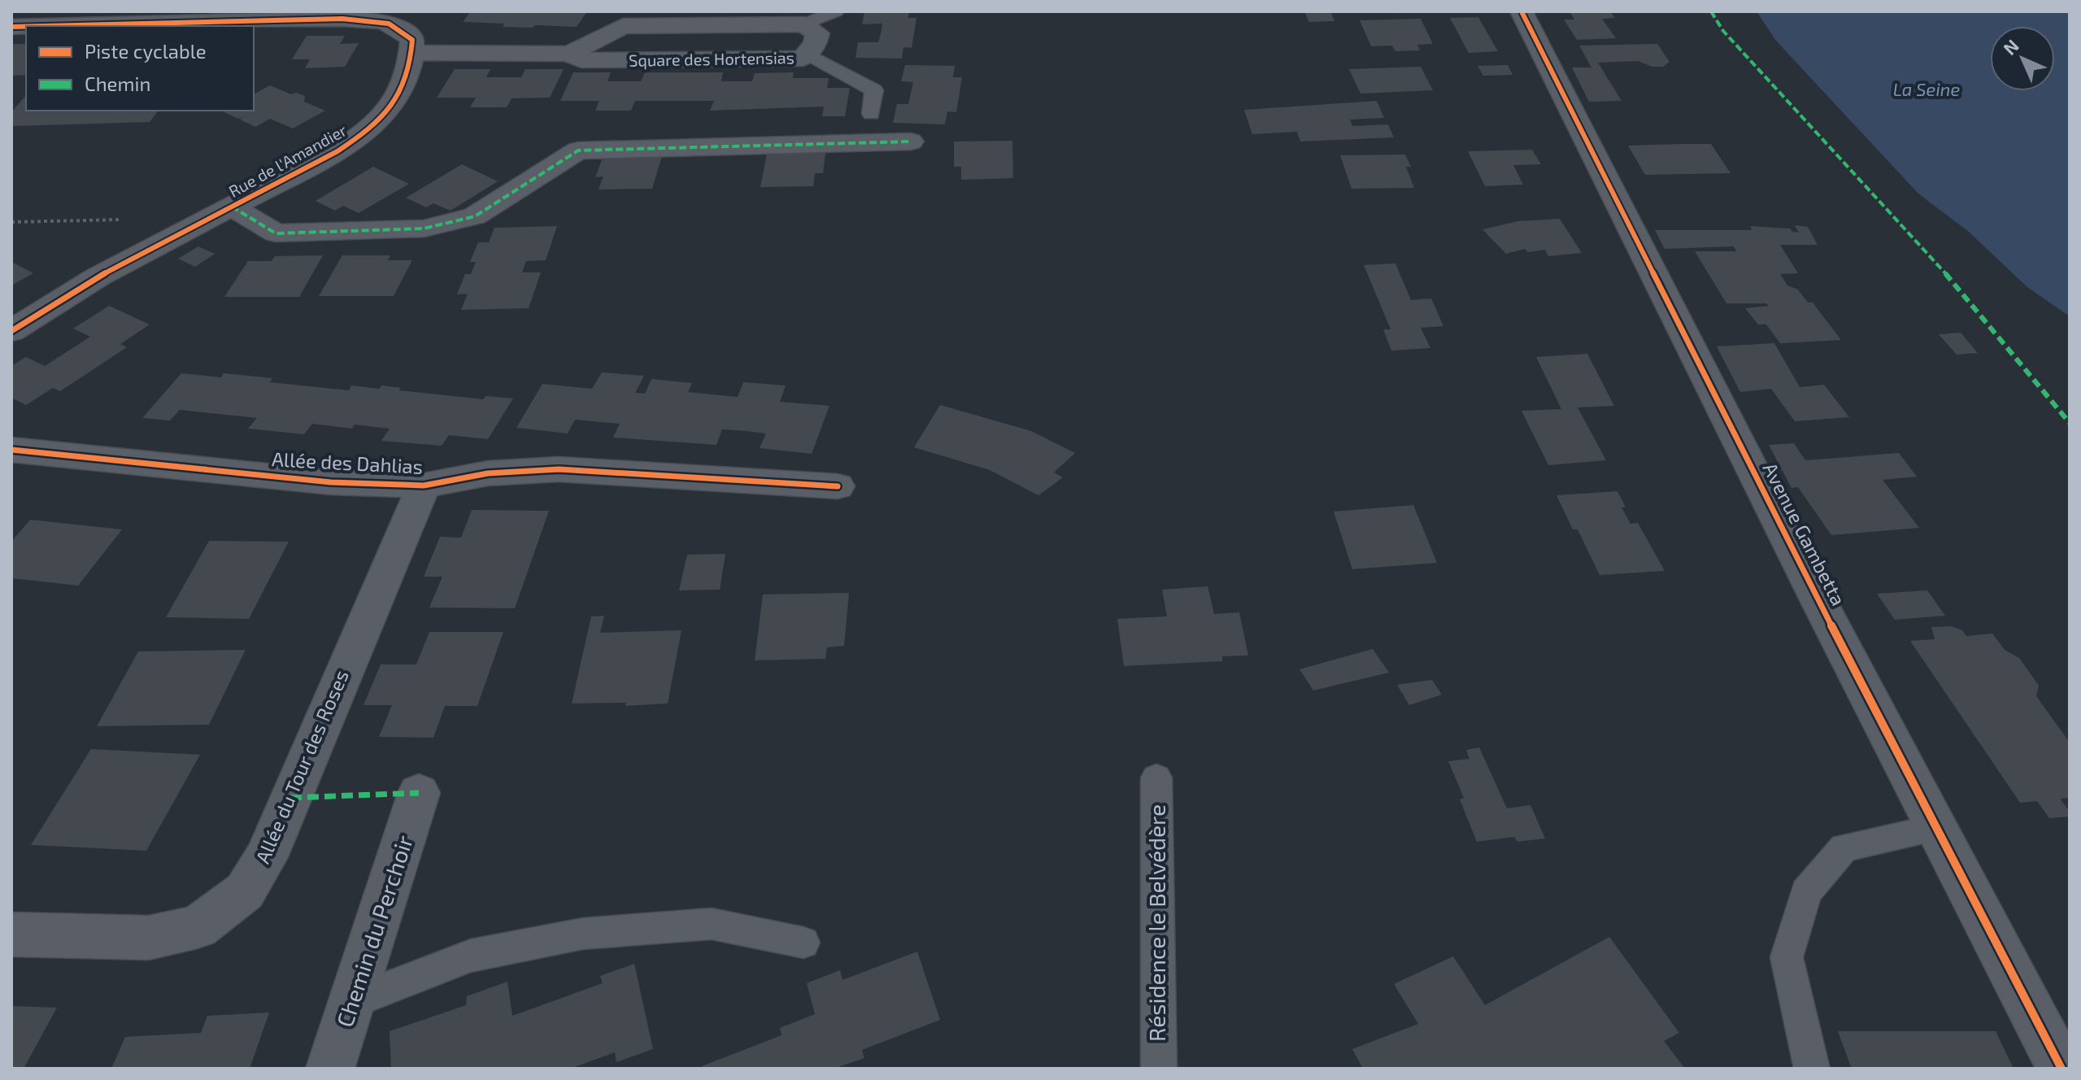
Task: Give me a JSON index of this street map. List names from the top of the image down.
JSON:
{
  "streets": {
    "street": [
      "Square des Hortensias",
      "Rue de l'Amandier",
      "Allée des Dahlias",
      "Avenue Gambetta",
      "Allée du Tour des Roses",
      "Chemin du Perchoir"
    ],
    "lane": ["Résidence le Belvédère"]
  },
  "crossings": [
    ["Square des Hortensias", "Rue de l'Amandier"],
    ["Allée des Dahlias", "Allée du Tour des Roses"]
  ],
  "water": ["La Seine"],
  "legend": ["Piste cyclable", "Chemin"],
  "north": "top left"
}
